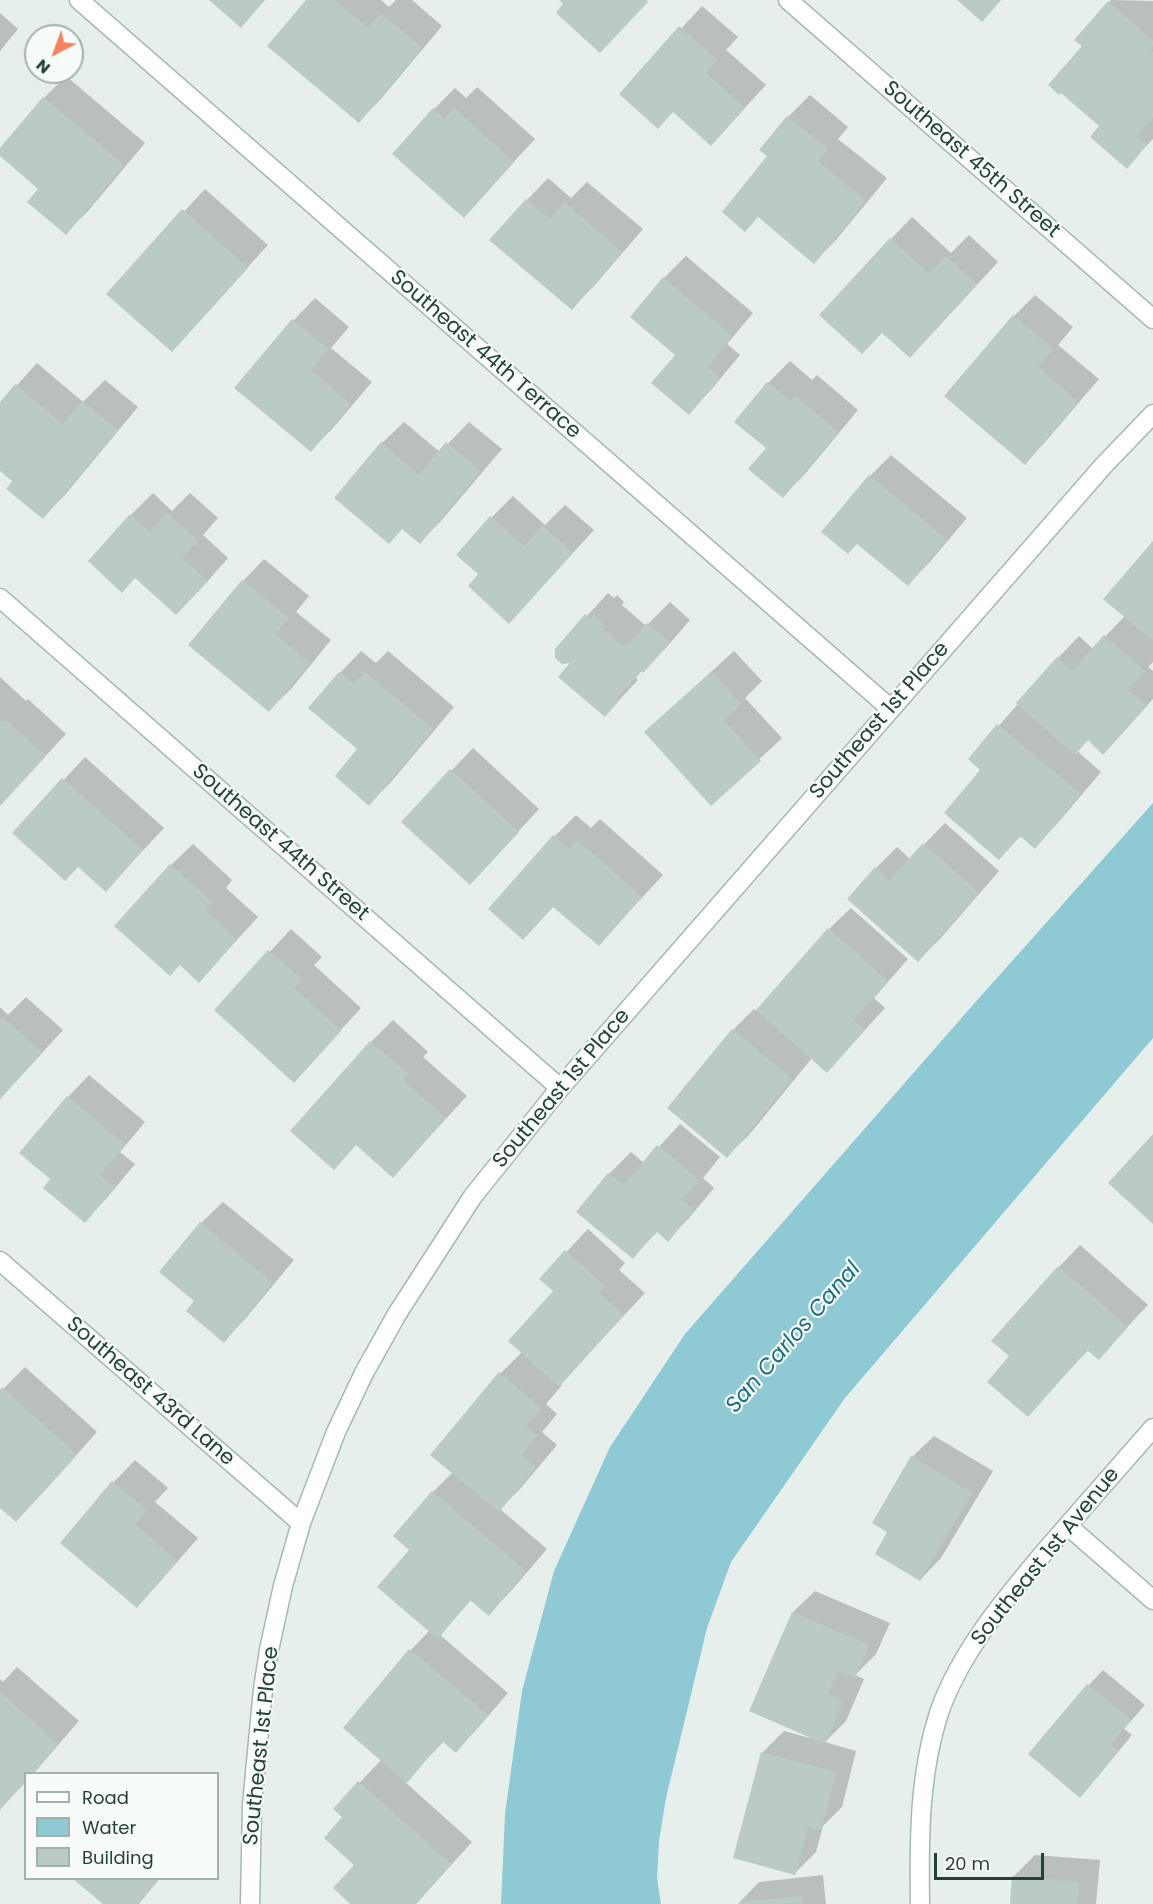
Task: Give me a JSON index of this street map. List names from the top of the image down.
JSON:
{
  "streets": {
    "street": [
      "Southeast 45th Street",
      "Southeast 44th Terrace",
      "Southeast 1st Place",
      "Southeast 44th Street",
      "Southeast 43rd Lane",
      "Southeast 1st Avenue"
    ]
  },
  "crossings": [
    ["Southeast 44th Terrace", "Southeast 1st Place"],
    ["Southeast 1st Place", "Southeast 44th Street"],
    ["Southeast 1st Place", "Southeast 43rd Lane"]
  ],
  "water": ["San Carlos Canal"],
  "legend": ["Road", "Water", "Building"],
  "scale_bar": "20 m",
  "north": "bottom left"
}
